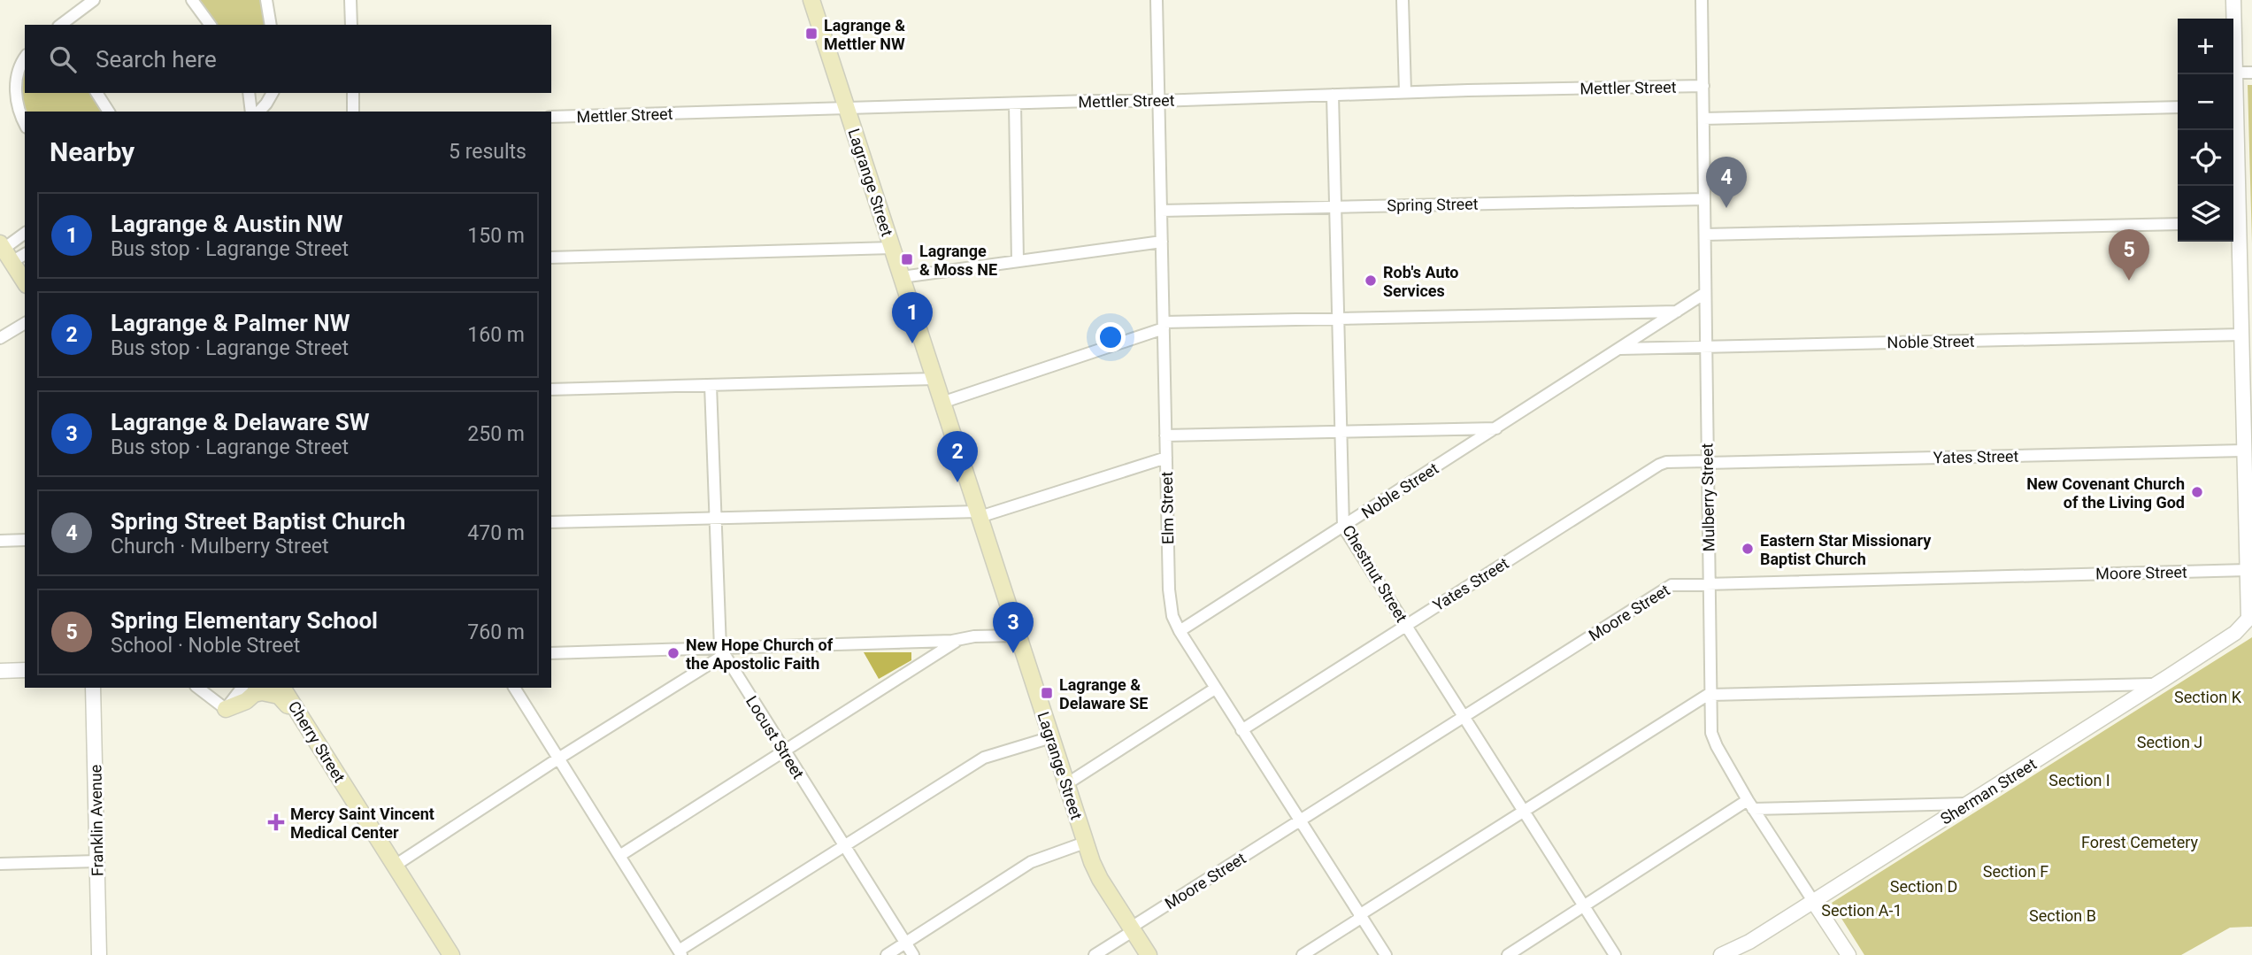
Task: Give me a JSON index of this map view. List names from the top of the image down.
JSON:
{
  "streets": {
    "main road": ["Lagrange Street", "Cherry Street"],
    "street": [
      "Mettler Street",
      "Spring Street",
      "Noble Street",
      "Yates Street",
      "Mulberry Street",
      "Elm Street",
      "Moore Street",
      "Chestnut Street",
      "Locust Street",
      "Sherman Street",
      "Franklin Avenue"
    ]
  },
  "crossings": [
    ["Mettler Street", "Lagrange Street"],
    ["Mettler Street", "Mulberry Street"],
    ["Mettler Street", "Elm Street"],
    ["Mettler Street", "Chestnut Street"],
    ["Lagrange Street", "Moore Street"],
    ["Spring Street", "Mulberry Street"],
    ["Spring Street", "Elm Street"],
    ["Spring Street", "Chestnut Street"],
    ["Noble Street", "Mulberry Street"],
    ["Noble Street", "Elm Street"],
    ["Noble Street", "Chestnut Street"],
    ["Yates Street", "Mulberry Street"],
    ["Yates Street", "Elm Street"],
    ["Yates Street", "Chestnut Street"],
    ["Mulberry Street", "Moore Street"],
    ["Mulberry Street", "Sherman Street"],
    ["Elm Street", "Moore Street"],
    ["Moore Street", "Chestnut Street"],
    ["Moore Street", "Sherman Street"]
  ],
  "parks": [
    "Section K",
    "Section J",
    "Section I",
    "Forest Cemetery",
    "Section F",
    "Section D",
    "Section A-1",
    "Section B"
  ],
  "places": {
    "transit": ["Lagrange & Mettler NW", "Lagrange & Moss NE", "Lagrange & Delaware SE"],
    "other": [
      "Rob's Auto Services",
      "New Covenant Church of the Living God",
      "Eastern Star Missionary Baptist Church",
      "New Hope Church of the Apostolic Faith"
    ],
    "health": ["Mercy Saint Vincent Medical Center"]
  },
  "page": {
    "map_buttons": ["+", "−"],
    "search": "Search here",
    "heading": ["Nearby", "5 results"],
    "pins": [
      "4",
      "5",
      "1",
      "2",
      "3"
    ],
    "list": [
      {
        "mark": "1",
        "name": "Lagrange & Austin NW",
        "note": "Bus stop · Lagrange Street",
        "value": "150 m"
      },
      {
        "mark": "2",
        "name": "Lagrange & Palmer NW",
        "note": "Bus stop · Lagrange Street",
        "value": "160 m"
      },
      {
        "mark": "3",
        "name": "Lagrange & Delaware SW",
        "note": "Bus stop · Lagrange Street",
        "value": "250 m"
      },
      {
        "mark": "4",
        "name": "Spring Street Baptist Church",
        "note": "Church · Mulberry Street",
        "value": "470 m"
      },
      {
        "mark": "5",
        "name": "Spring Elementary School",
        "note": "School · Noble Street",
        "value": "760 m"
      }
    ]
  }
}
